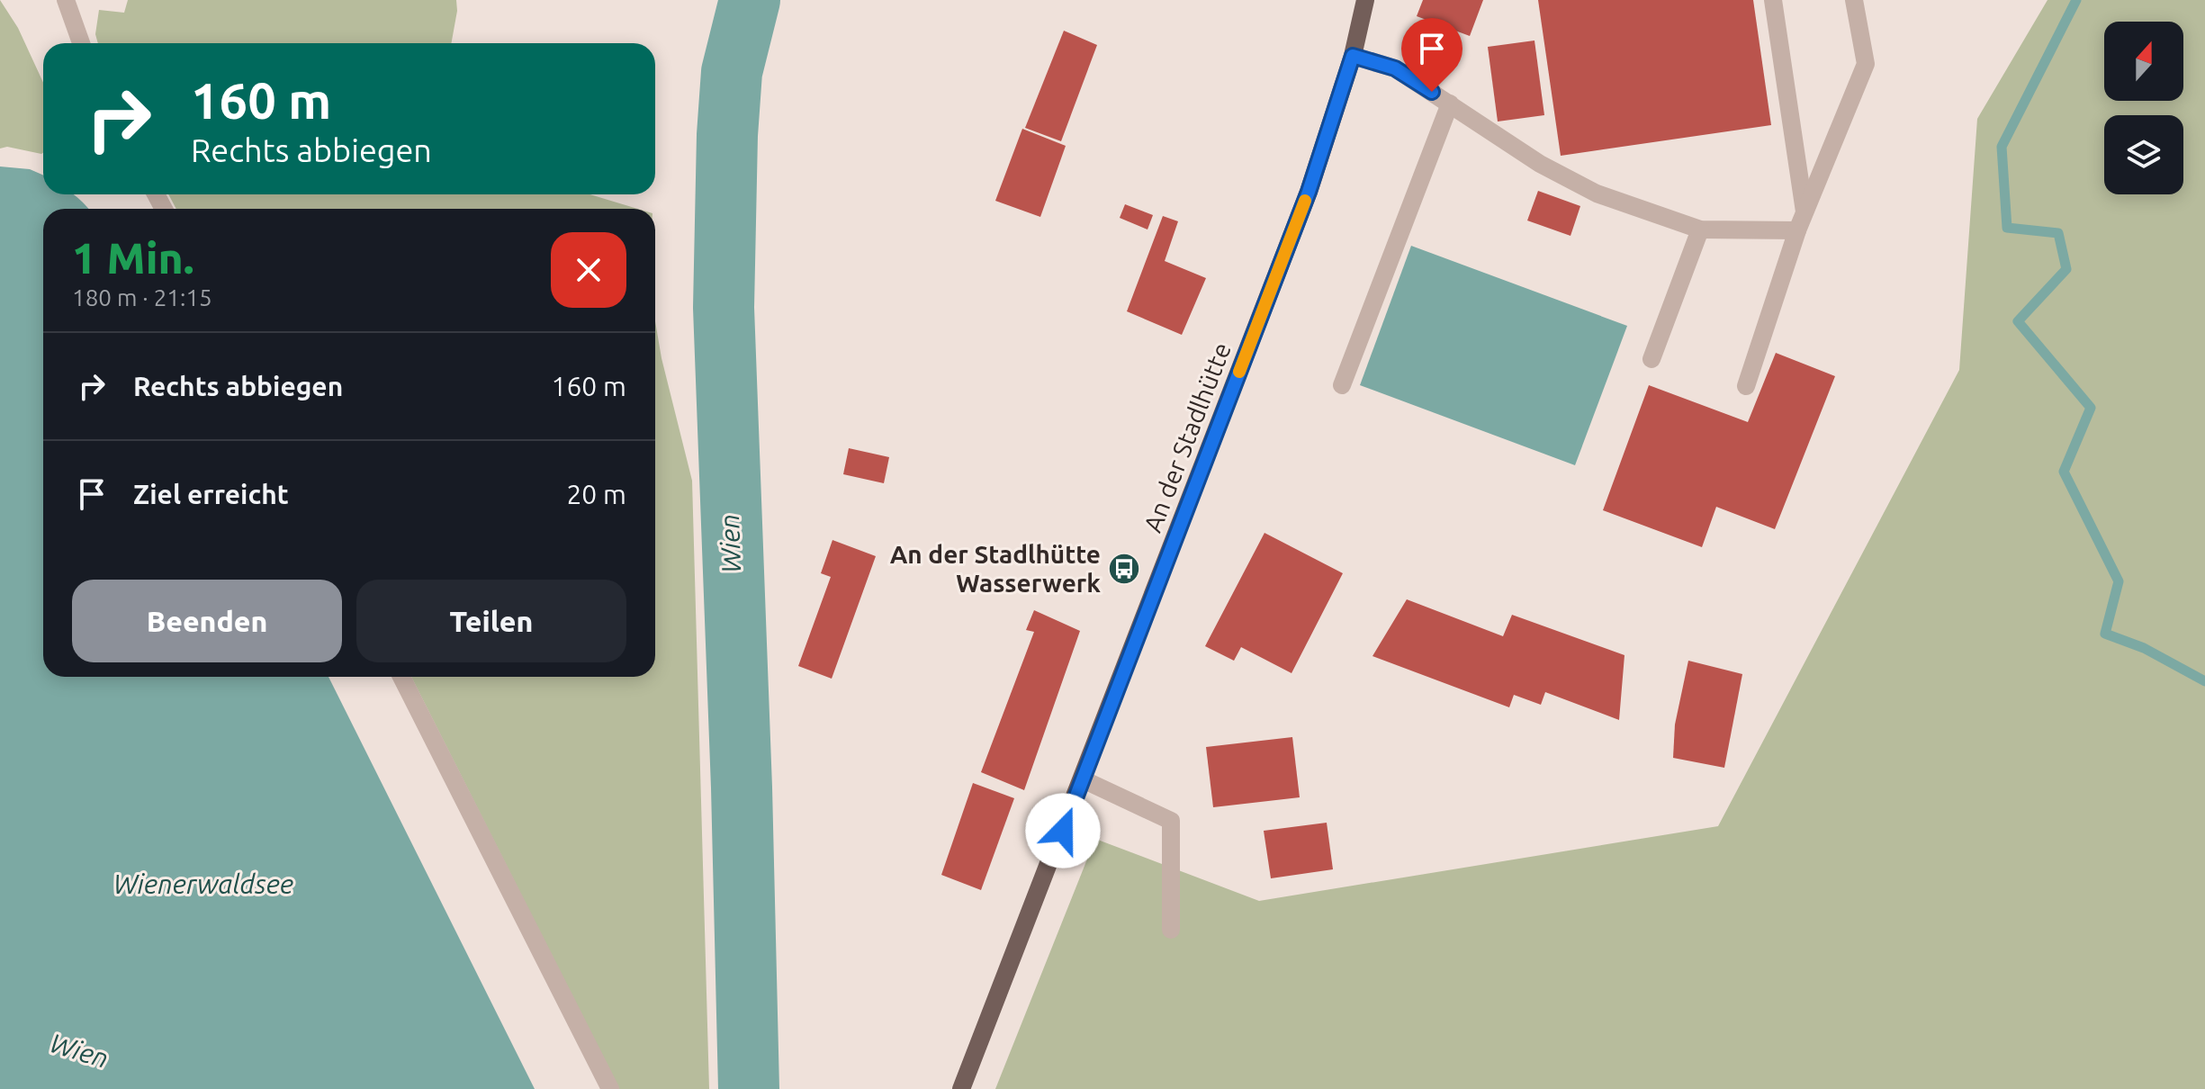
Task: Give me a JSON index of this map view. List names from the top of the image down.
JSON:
{
  "streets": {
    "main road": ["An der Stadlhütte"]
  },
  "water": ["Wien", "Wienerwaldsee"],
  "places": {
    "bus stop": ["An der Stadlhütte Wasserwerk"]
  },
  "north": "top",
  "page": {
    "turn": ["160 m", "Rechts abbiegen"],
    "heading": ["1 Min.", "180 m · 21:15"],
    "list": [
      {
        "name": "Rechts abbiegen",
        "value": "160 m"
      },
      {
        "name": "Ziel erreicht",
        "value": "20 m"
      }
    ],
    "buttons": ["Beenden", "Teilen"]
  }
}
